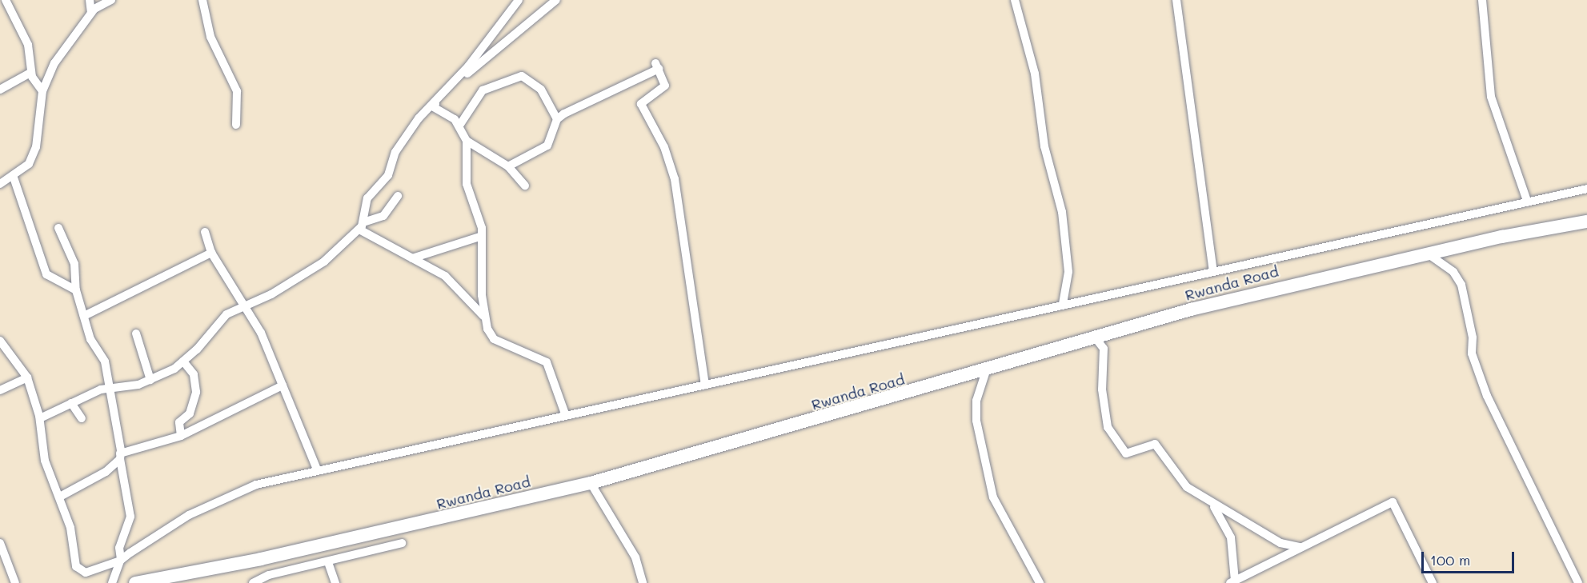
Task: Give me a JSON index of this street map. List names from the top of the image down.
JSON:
{
  "streets": {
    "highway": ["Rwanda Road"]
  },
  "scale_bar": "100 m"
}
